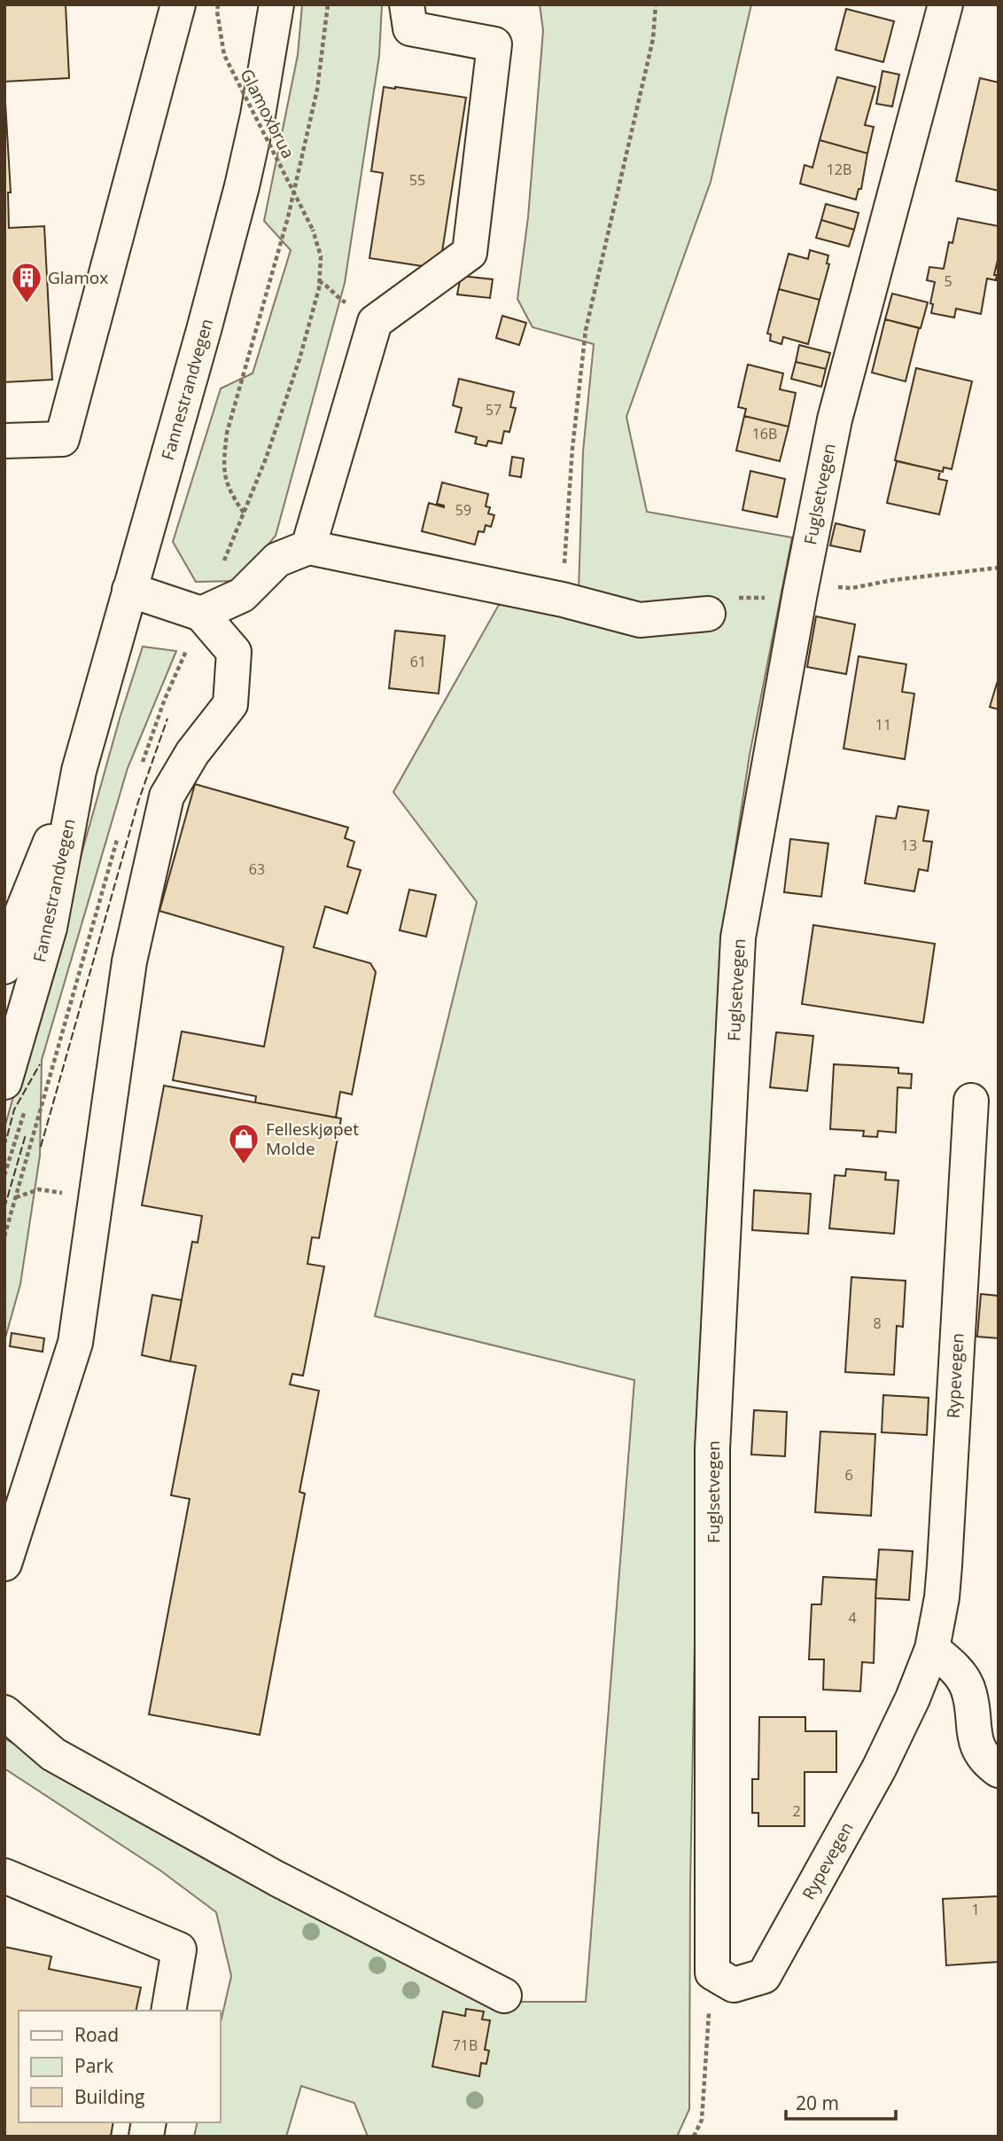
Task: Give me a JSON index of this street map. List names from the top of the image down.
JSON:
{
  "streets": {
    "main road": ["Fannestrandvegen", "Fuglsetvegen", "Rypevegen"],
    "path": ["Glamoxbrua"]
  },
  "crossings": [
    ["Fuglsetvegen", "Rypevegen"]
  ],
  "places": {
    "building": ["Glamox"],
    "shop": ["Felleskjøpet Molde"]
  },
  "house_numbers": [
    "12B",
    "55",
    "5",
    "57",
    "16B",
    "59",
    "61",
    "11",
    "13",
    "63",
    "8",
    "6",
    "4",
    "2",
    "1",
    "71B"
  ],
  "legend": ["Road", "Park", "Building"],
  "scale_bar": "20 m"
}
